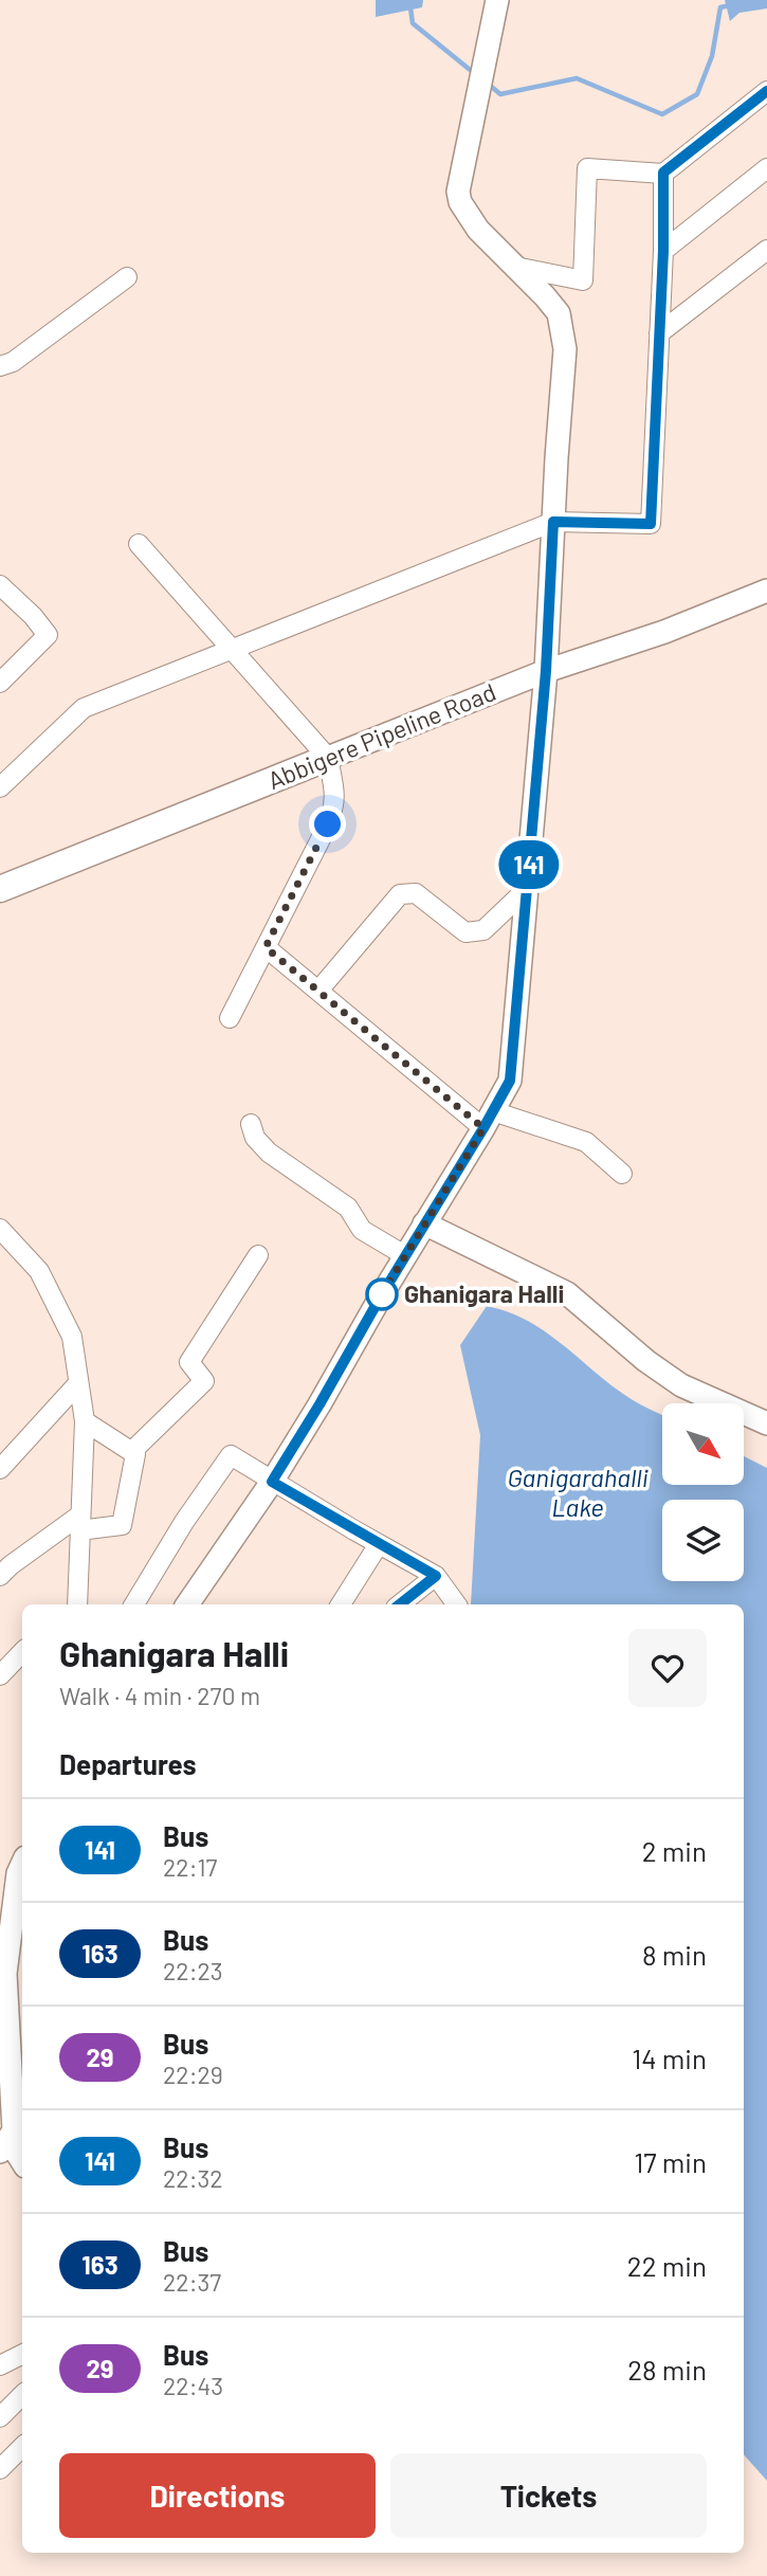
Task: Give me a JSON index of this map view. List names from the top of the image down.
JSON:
{
  "streets": {
    "main road": ["Abbigere Pipeline Road"]
  },
  "water": ["Ganigarahalli Lake"],
  "places": ["Ghanigara Halli"],
  "lines": ["bus line 141"],
  "north": "bottom right",
  "page": {
    "on_map": "141",
    "heading": [
      ["Ghanigara Halli", "Walk · 4 min · 270 m"],
      "Departures"
    ],
    "list": [
      {
        "mark": "141",
        "name": "Bus",
        "note": "22:17",
        "value": "2 min"
      },
      {
        "mark": "163",
        "name": "Bus",
        "note": "22:23",
        "value": "8 min"
      },
      {
        "mark": "29",
        "name": "Bus",
        "note": "22:29",
        "value": "14 min"
      },
      {
        "mark": "141",
        "name": "Bus",
        "note": "22:32",
        "value": "17 min"
      },
      {
        "mark": "163",
        "name": "Bus",
        "note": "22:37",
        "value": "22 min"
      },
      {
        "mark": "29",
        "name": "Bus",
        "note": "22:43",
        "value": "28 min"
      }
    ],
    "buttons": ["Directions", "Tickets"]
  }
}
